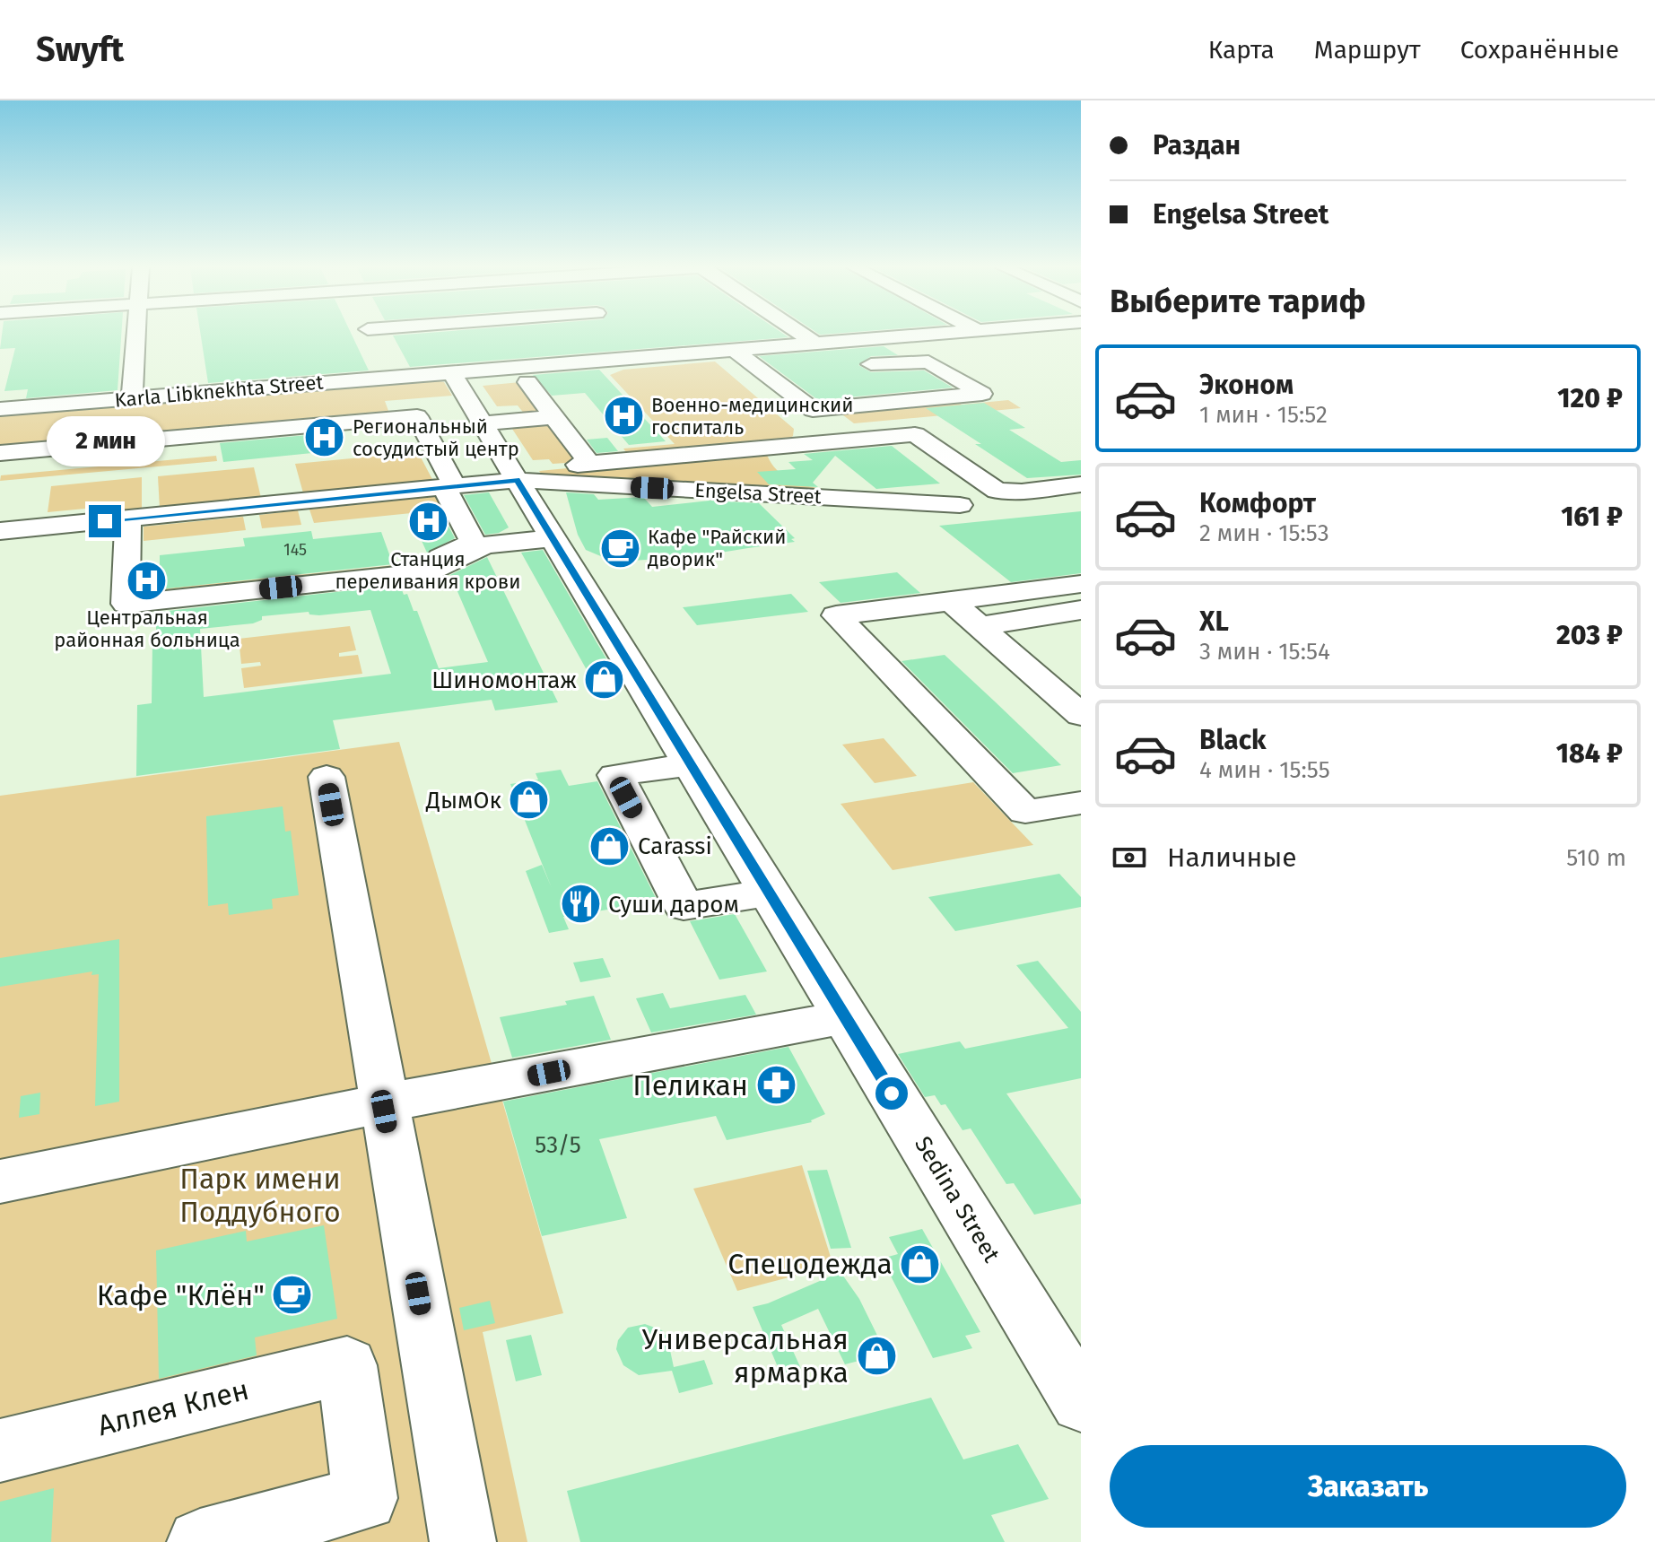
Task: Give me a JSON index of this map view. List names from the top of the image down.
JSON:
{
  "streets": {
    "street": [
      "Karla Libknekhta Street",
      "Engelsa Street",
      "Sedina Street",
      "Аллея Клен"
    ]
  },
  "crossings": [
    ["Karla Libknekhta Street", "Sedina Street"],
    ["Engelsa Street", "Sedina Street"]
  ],
  "parks": ["Парк имени Поддубного"],
  "places": {
    "hospital": [
      "Военно-медицинский госпиталь",
      "Региональный сосудистый центр",
      "Станция переливания крови",
      "Центральная районная больница"
    ],
    "cafe": ["Кафе \"Райский дворик\"", "Кафе \"Клён\""],
    "shop": [
      "Шиномонтаж",
      "ДымОк",
      "Carassi",
      "Спецодежда",
      "Универсальная ярмарка"
    ],
    "restaurant": ["Суши даром"],
    "pharmacy": ["Пеликан"]
  },
  "house_numbers": ["145", "53/5"],
  "page": {
    "header": "Swyft",
    "nav": ["Карта", "Маршрут", "Сохранённые"],
    "banner": ["Раздан", "Engelsa Street"],
    "heading": "Выберите тариф",
    "list": [
      {
        "name": "Эконом",
        "note": "1 мин · 15:52",
        "value": "120 ₽"
      },
      {
        "name": "Комфорт",
        "note": "2 мин · 15:53",
        "value": "161 ₽"
      },
      {
        "name": "XL",
        "note": "3 мин · 15:54",
        "value": "203 ₽"
      },
      {
        "name": "Black",
        "note": "4 мин · 15:55",
        "value": "184 ₽"
      }
    ],
    "bubble": "2 мин",
    "pay": ["Наличные", "510 m"],
    "buttons": "Заказать"
  }
}
